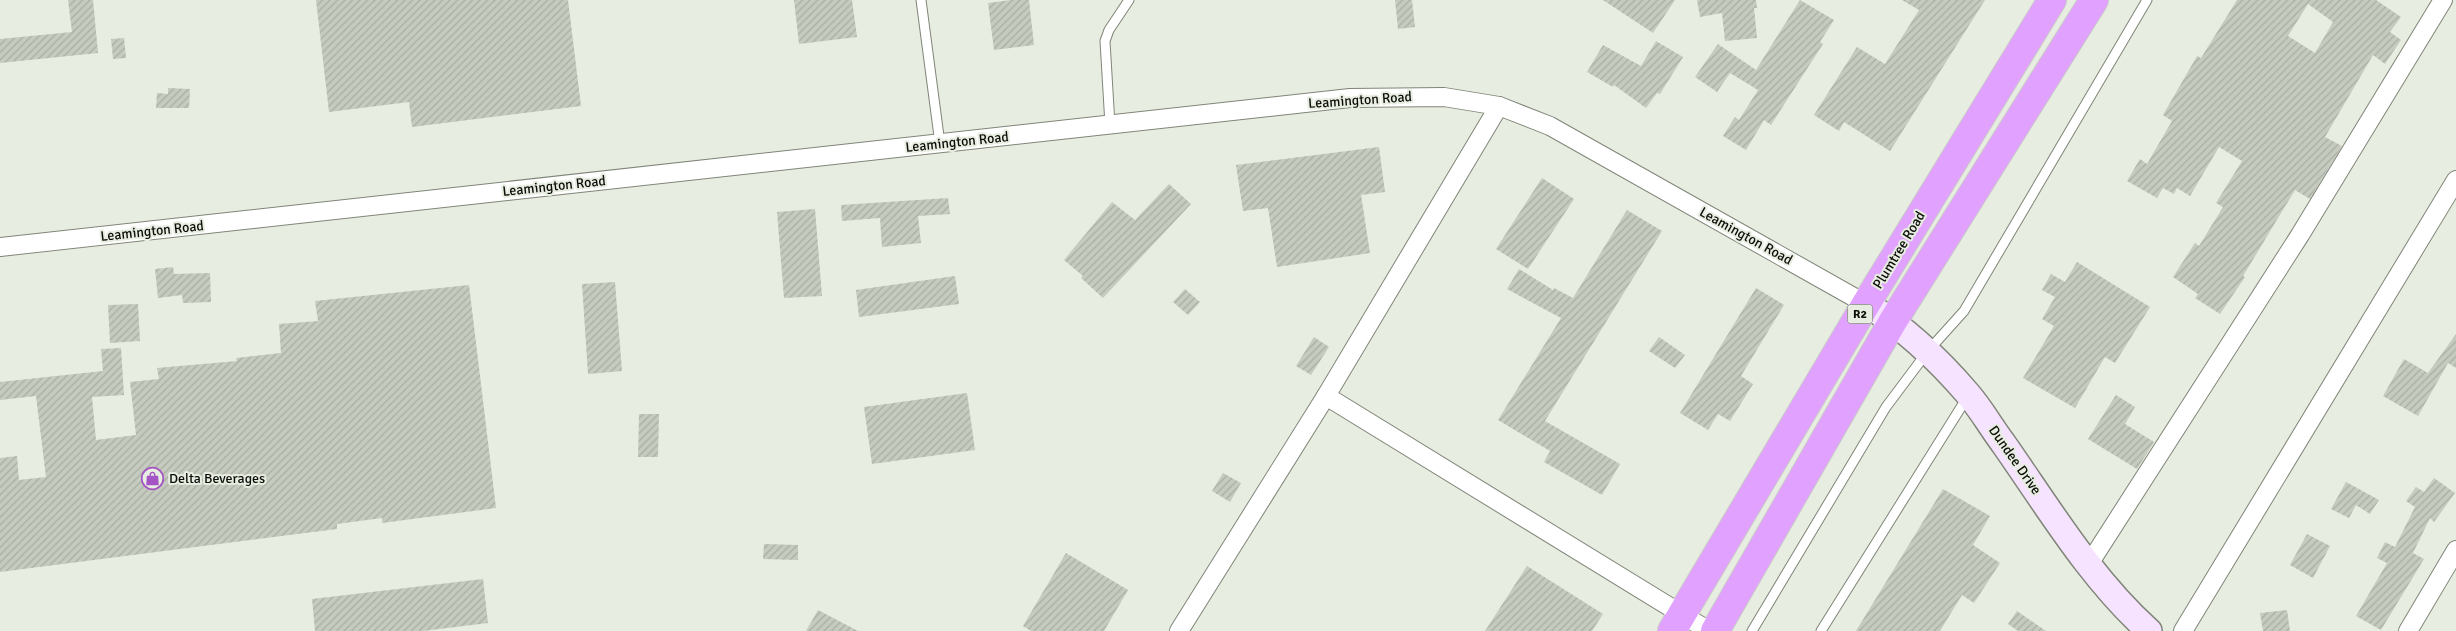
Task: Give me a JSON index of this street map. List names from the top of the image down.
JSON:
{
  "streets": {
    "highway": ["Plumtree Road", "R2"],
    "street": ["Leamington Road", "Dundee Drive"]
  },
  "crossings": [
    ["Leamington Road", "Plumtree Road"],
    ["Leamington Road", "Dundee Drive"],
    ["Plumtree Road", "Dundee Drive"],
    ["R2", "Dundee Drive"]
  ],
  "places": {
    "shop": ["Delta Beverages"]
  }
}
